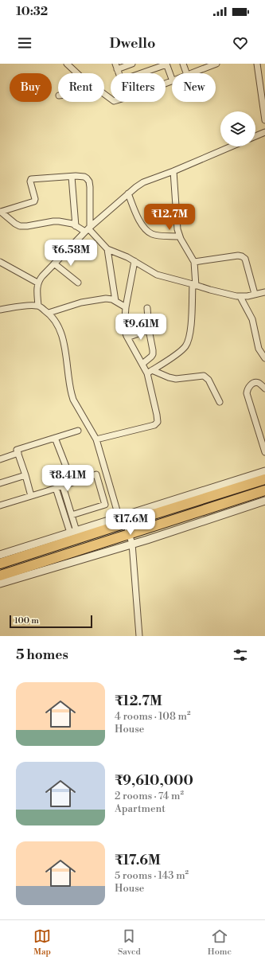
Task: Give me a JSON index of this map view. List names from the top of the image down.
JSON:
{
  "scale_bar": "100 m",
  "page": {
    "status": "10:32",
    "header": "Dwello",
    "chip": [
      "Buy",
      "Rent",
      "Filters",
      "New"
    ],
    "price": [
      "₹12.7M",
      "₹6.58M",
      "₹9.61M",
      "₹8.41M",
      "₹17.6M"
    ],
    "scale": "100 m",
    "heading": "5 homes",
    "list": [
      {
        "name": "₹12.7M",
        "note": "4 rooms · 108 m² · House"
      },
      {
        "name": "₹9,610,000",
        "note": "2 rooms · 74 m² · Apartment"
      },
      {
        "name": "₹17.6M",
        "note": "5 rooms · 143 m² · House"
      }
    ],
    "tabs": ["Map", "Saved", "Home"]
  }
}
